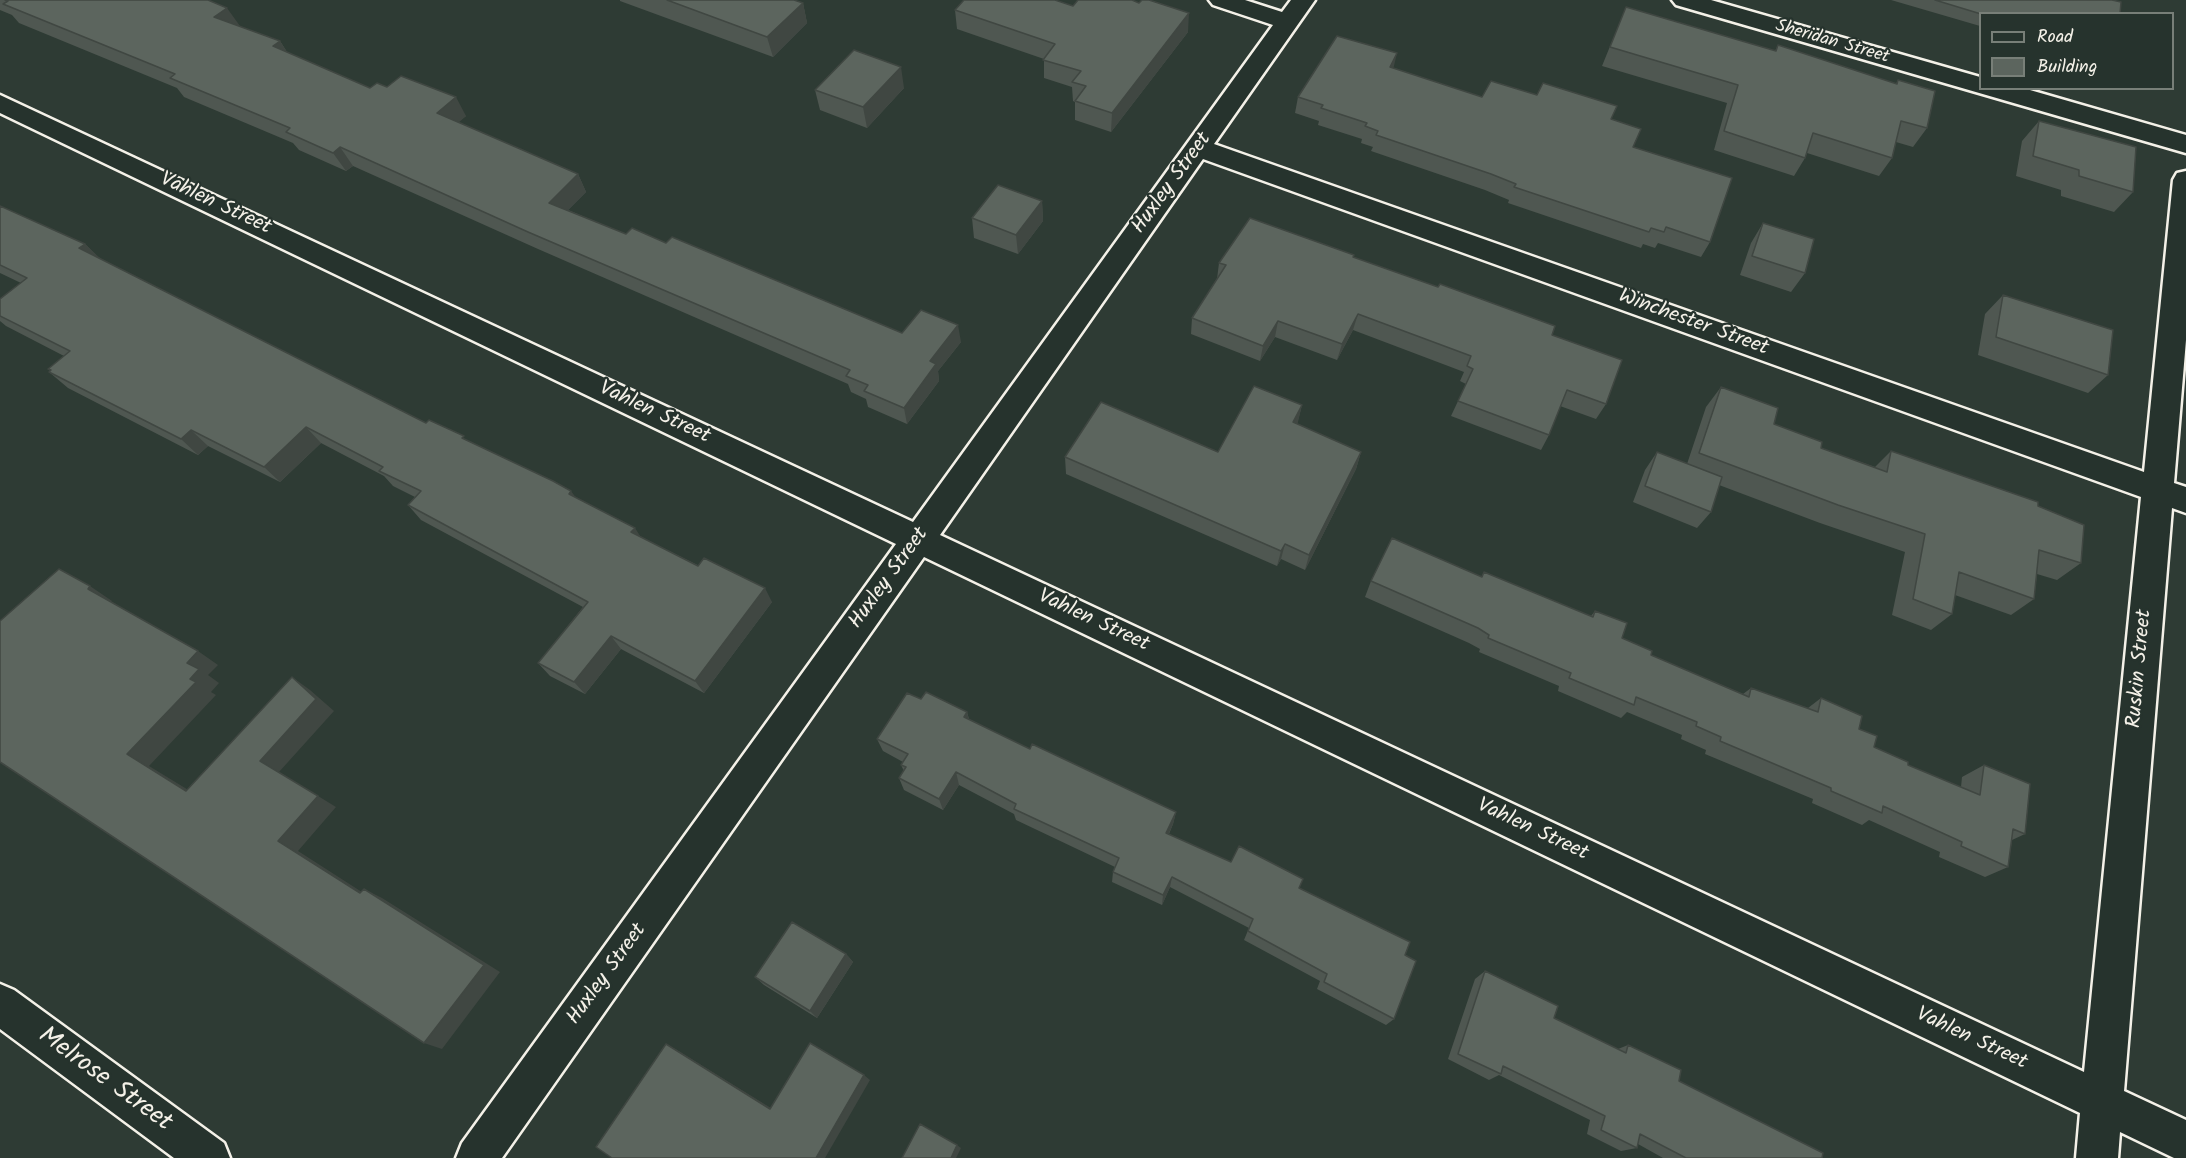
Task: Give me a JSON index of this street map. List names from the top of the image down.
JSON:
{
  "streets": {
    "street": [
      "Sheridan Street",
      "Huxley Street",
      "Vahlen Street",
      "Winchester Street",
      "Ruskin Street",
      "Melrose Street"
    ]
  },
  "crossings": [
    ["Huxley Street", "Vahlen Street"],
    ["Huxley Street", "Winchester Street"],
    ["Vahlen Street", "Ruskin Street"],
    ["Winchester Street", "Ruskin Street"]
  ],
  "legend": ["Road", "Building"]
}
